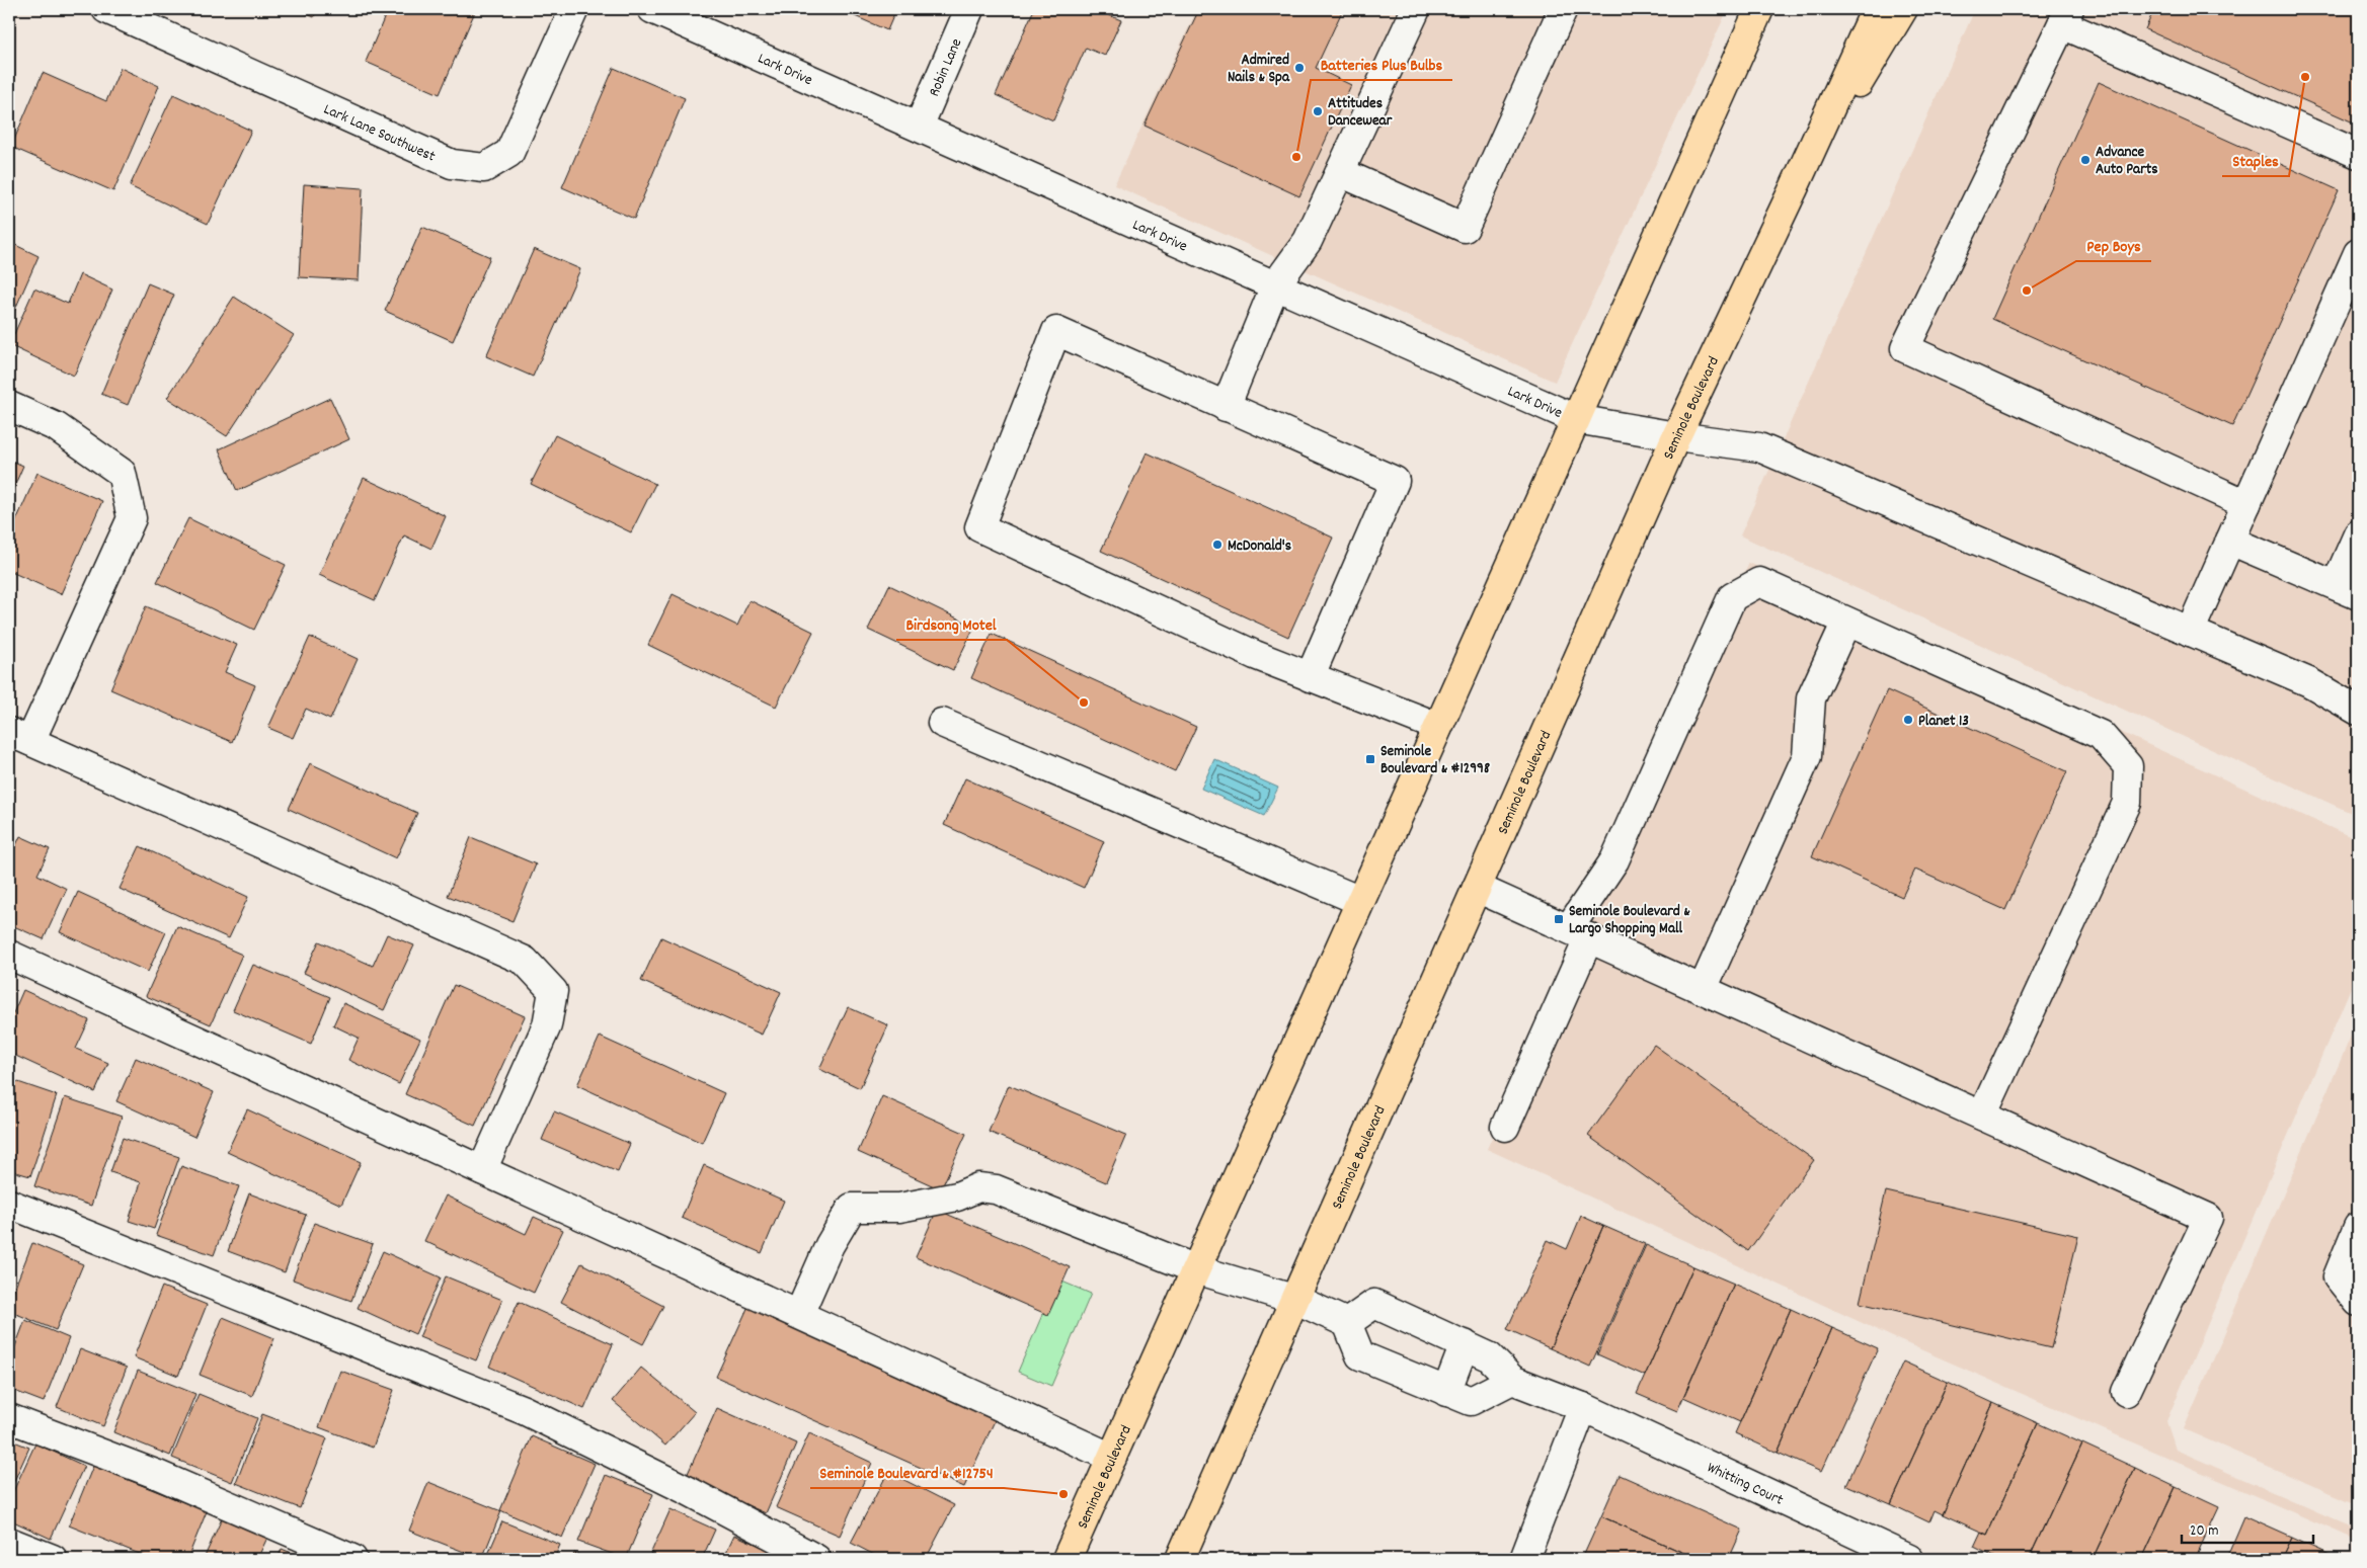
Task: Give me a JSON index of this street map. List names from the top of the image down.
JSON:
{
  "streets": {
    "main road": ["Seminole Boulevard"],
    "street": [
      "Lark Drive",
      "Robin Lane",
      "Lark Lane Southwest",
      "Whitting Court"
    ]
  },
  "crossings": [
    ["Lark Drive", "Robin Lane"],
    ["Lark Drive", "Seminole Boulevard"]
  ],
  "places": {
    "other": [
      "Admired Nails & Spa",
      "Staples",
      "Attitudes Dancewear",
      "Batteries Plus Bulbs",
      "Advance Auto Parts",
      "Pep Boys",
      "McDonald's",
      "Birdsong Motel",
      "Planet 13",
      "Seminole Boulevard & #12754"
    ],
    "transit": ["Seminole Boulevard & #12998", "Seminole Boulevard & Largo Shopping Mall"]
  },
  "scale_bar": "20 m"
}
